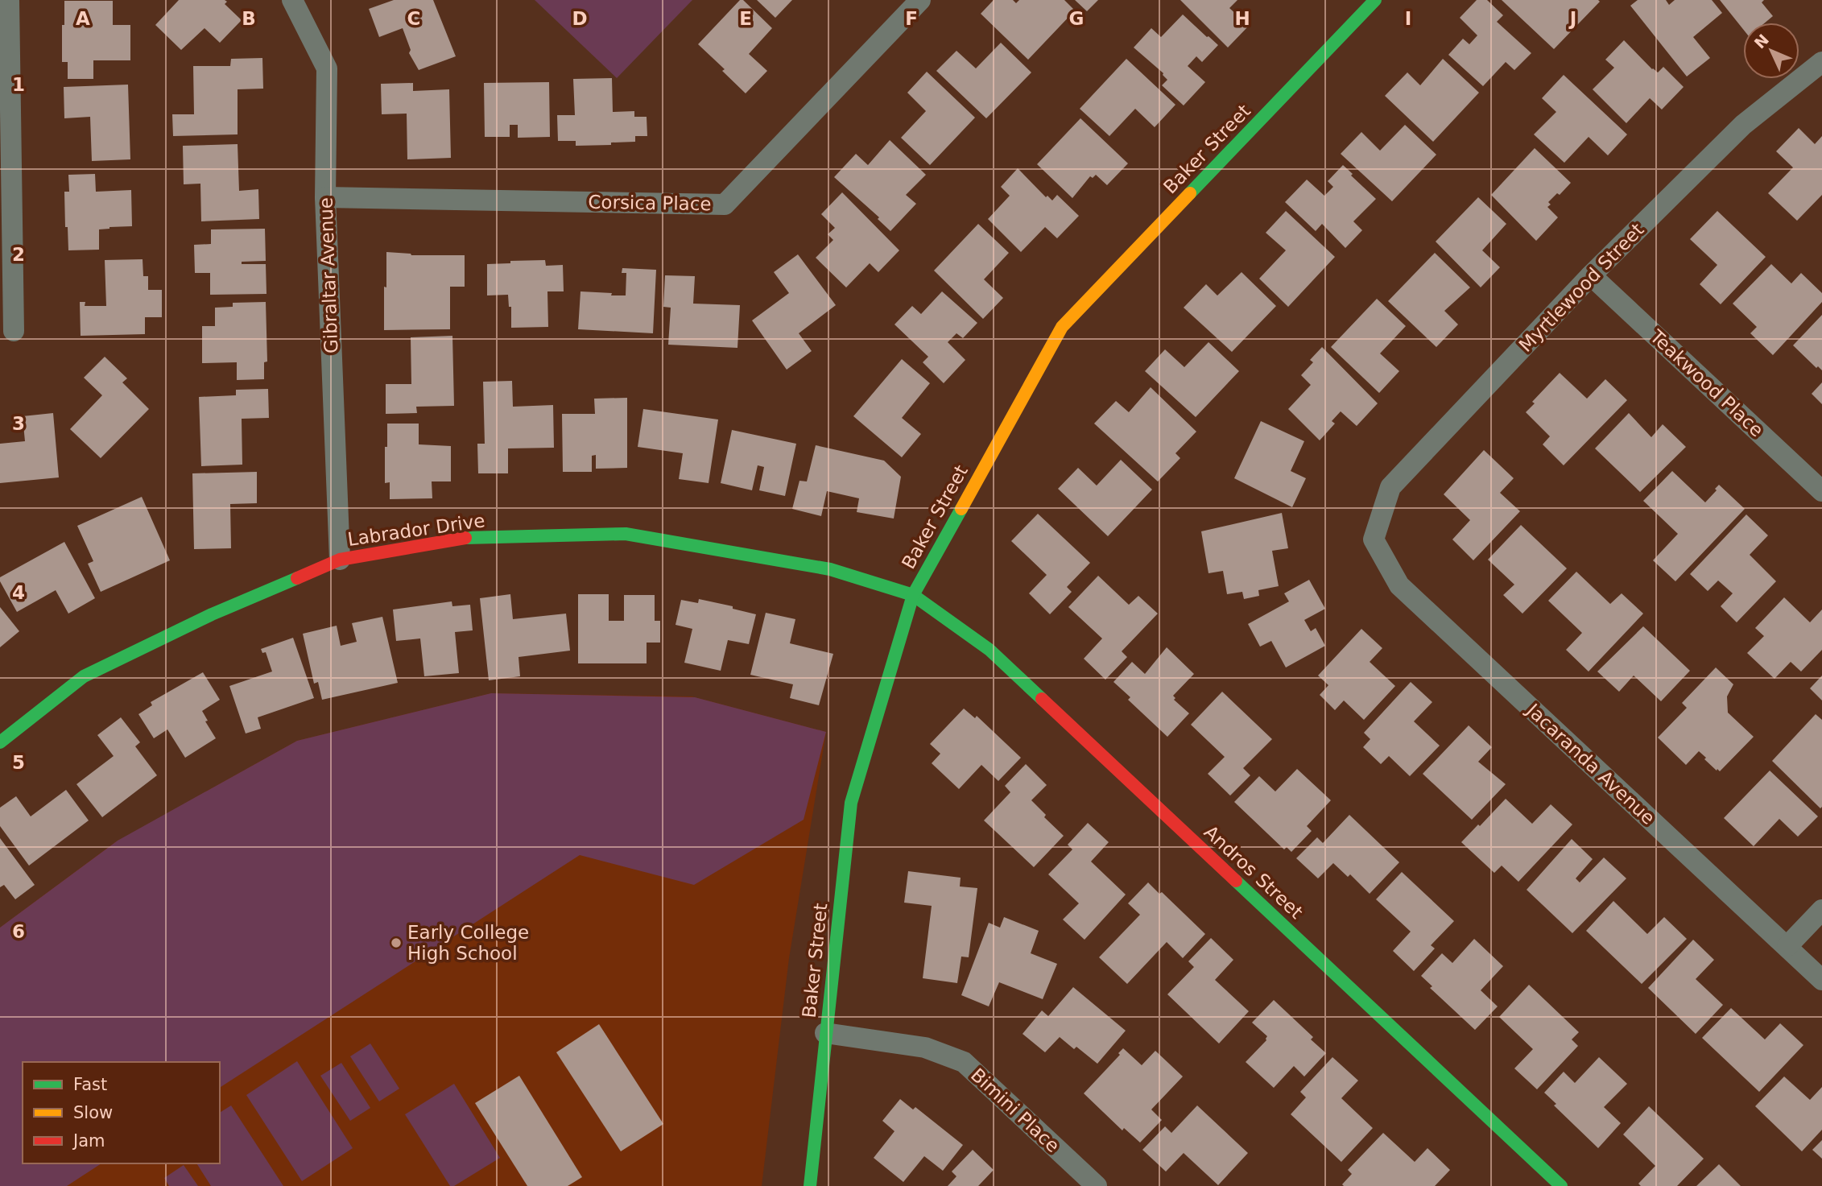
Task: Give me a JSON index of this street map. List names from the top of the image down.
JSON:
{
  "streets": {
    "street": [
      "Baker Street",
      "Corsica Place",
      "Gibraltar Avenue",
      "Myrtlewood Street",
      "Teakwood Place",
      "Labrador Drive",
      "Jacaranda Avenue",
      "Andros Street",
      "Bimini Place"
    ]
  },
  "crossings": [
    ["Baker Street", "Labrador Drive"],
    ["Baker Street", "Andros Street"],
    ["Baker Street", "Bimini Place"],
    ["Corsica Place", "Gibraltar Avenue"],
    ["Gibraltar Avenue", "Labrador Drive"],
    ["Myrtlewood Street", "Teakwood Place"],
    ["Myrtlewood Street", "Jacaranda Avenue"],
    ["Labrador Drive", "Andros Street"]
  ],
  "places": ["Early College High School"],
  "legend": ["Fast", "Slow", "Jam"],
  "north": "top left",
  "grid": {
    "columns": [
      "A",
      "B",
      "C",
      "D",
      "E",
      "F",
      "G",
      "H",
      "I",
      "J"
    ],
    "rows": [
      "1",
      "2",
      "3",
      "4",
      "5",
      "6"
    ]
  }
}
